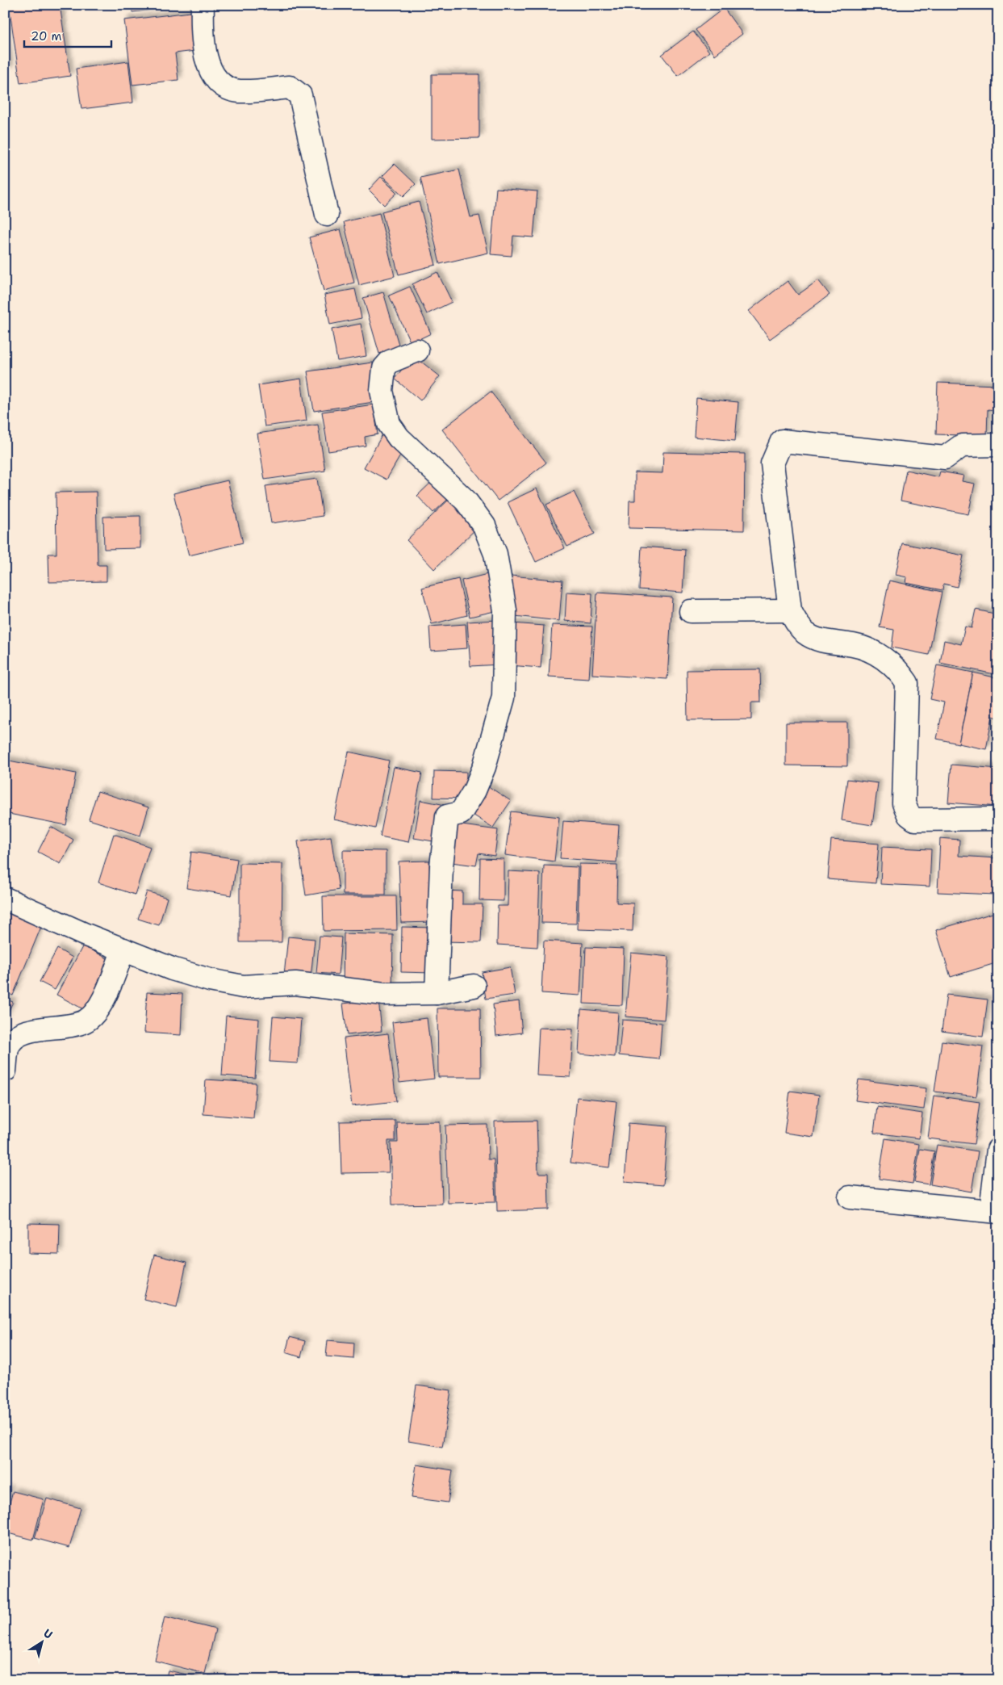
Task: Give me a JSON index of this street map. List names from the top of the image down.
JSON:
{
  "scale_bar": "20 m",
  "north": "top right"
}
